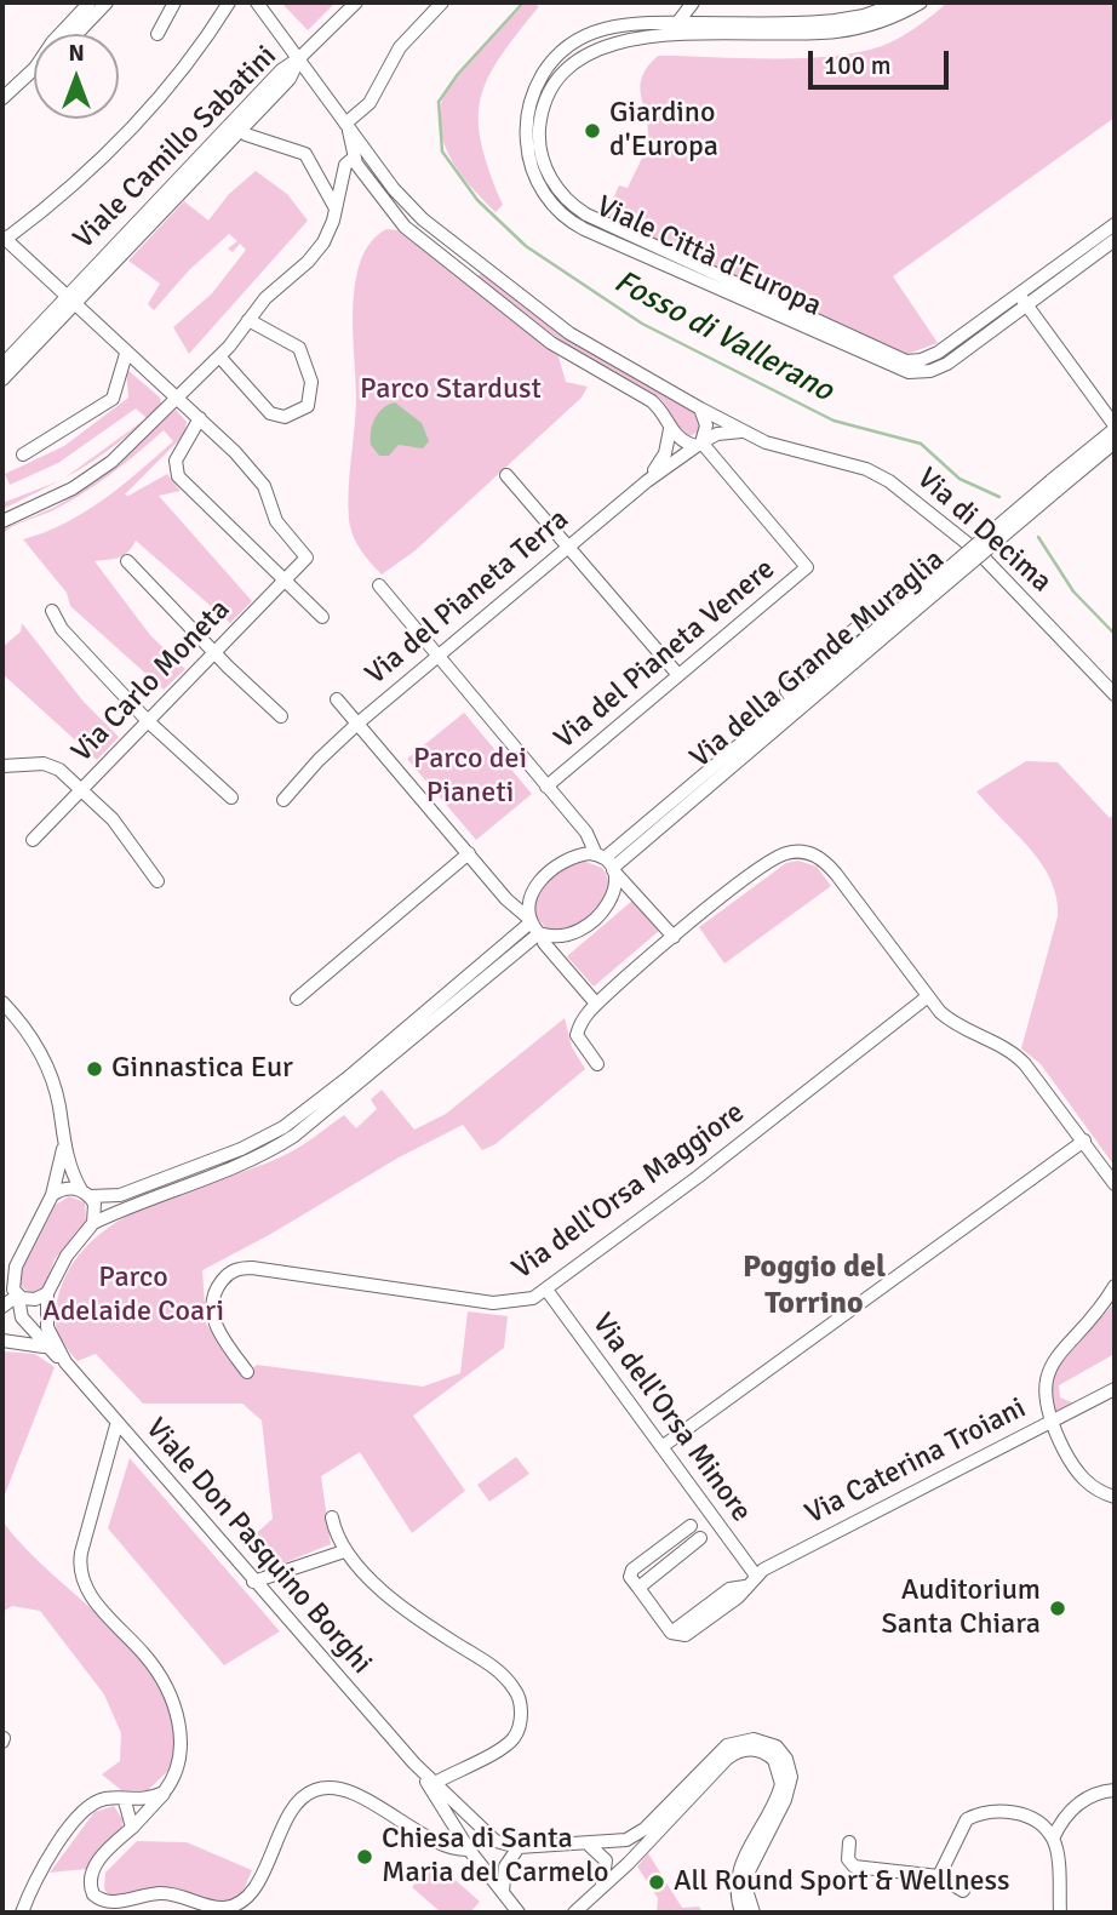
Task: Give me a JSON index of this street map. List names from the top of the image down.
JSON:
{
  "streets": {
    "street": [
      "Viale Camillo Sabatini",
      "Viale Città d'Europa",
      "Via di Decima",
      "Via del Pianeta Terra",
      "Via del Pianeta Venere",
      "Via della Grande Muraglia",
      "Via Carlo Moneta",
      "Via dell'Orsa Maggiore",
      "Via dell'Orsa Minore",
      "Via Caterina Troiani",
      "Viale Don Pasquino Borghi"
    ]
  },
  "crossings": [
    ["Viale Camillo Sabatini", "Via di Decima"],
    ["Via di Decima", "Via del Pianeta Terra"],
    ["Via di Decima", "Via del Pianeta Venere"],
    ["Via del Pianeta Terra", "Via del Pianeta Venere"],
    ["Via dell'Orsa Maggiore", "Via dell'Orsa Minore"],
    ["Via dell'Orsa Minore", "Via Caterina Troiani"]
  ],
  "districts": ["Poggio del Torrino"],
  "water": ["Fosso di Vallerano"],
  "parks": ["Parco Stardust", "Parco dei Pianeti", "Parco Adelaide Coari"],
  "places": [
    "Giardino d'Europa",
    "Ginnastica Eur",
    "Auditorium Santa Chiara",
    "Chiesa di Santa Maria del Carmelo",
    "All Round Sport & Wellness"
  ],
  "scale_bar": "100 m",
  "north": "top"
}
